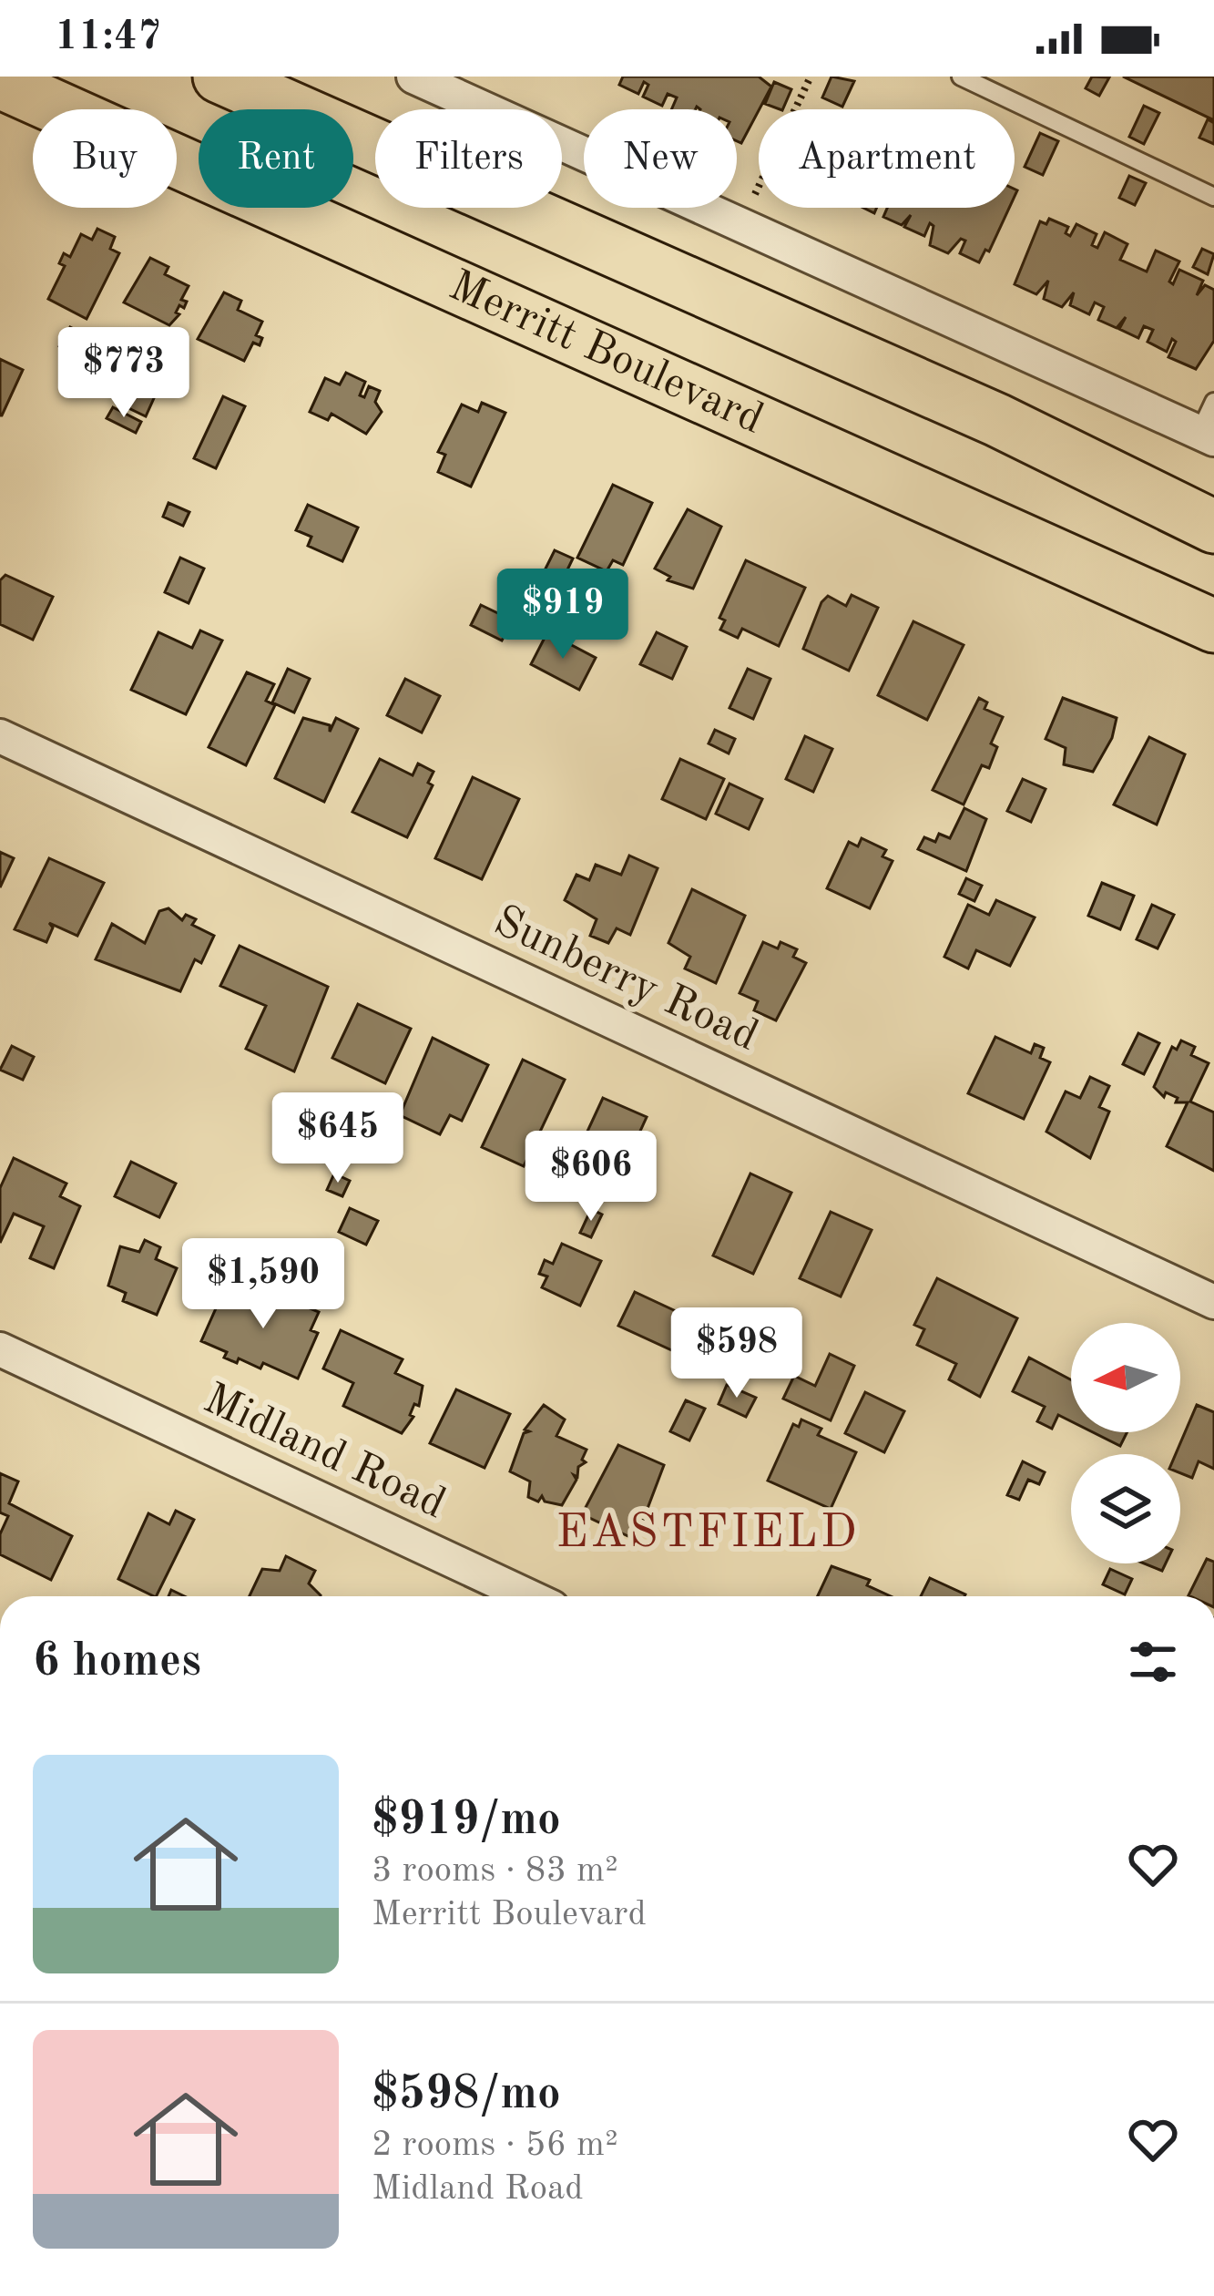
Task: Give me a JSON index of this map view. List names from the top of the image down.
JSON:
{
  "streets": {
    "main road": ["Merritt Boulevard"],
    "street": ["Sunberry Road", "Midland Road"]
  },
  "districts": ["EASTFIELD"],
  "north": "left",
  "page": {
    "status": "11:47",
    "chip": [
      "Buy",
      "Rent",
      "Filters",
      "New",
      "Apartment"
    ],
    "price": [
      "$773",
      "$919",
      "$645",
      "$606",
      "$1,590",
      "$598"
    ],
    "heading": "6 homes",
    "list": [
      {
        "name": "$919/mo",
        "note": "3 rooms · 83 m² · Merritt Boulevard"
      },
      {
        "name": "$598/mo",
        "note": "2 rooms · 56 m² · Midland Road"
      }
    ]
  }
}
